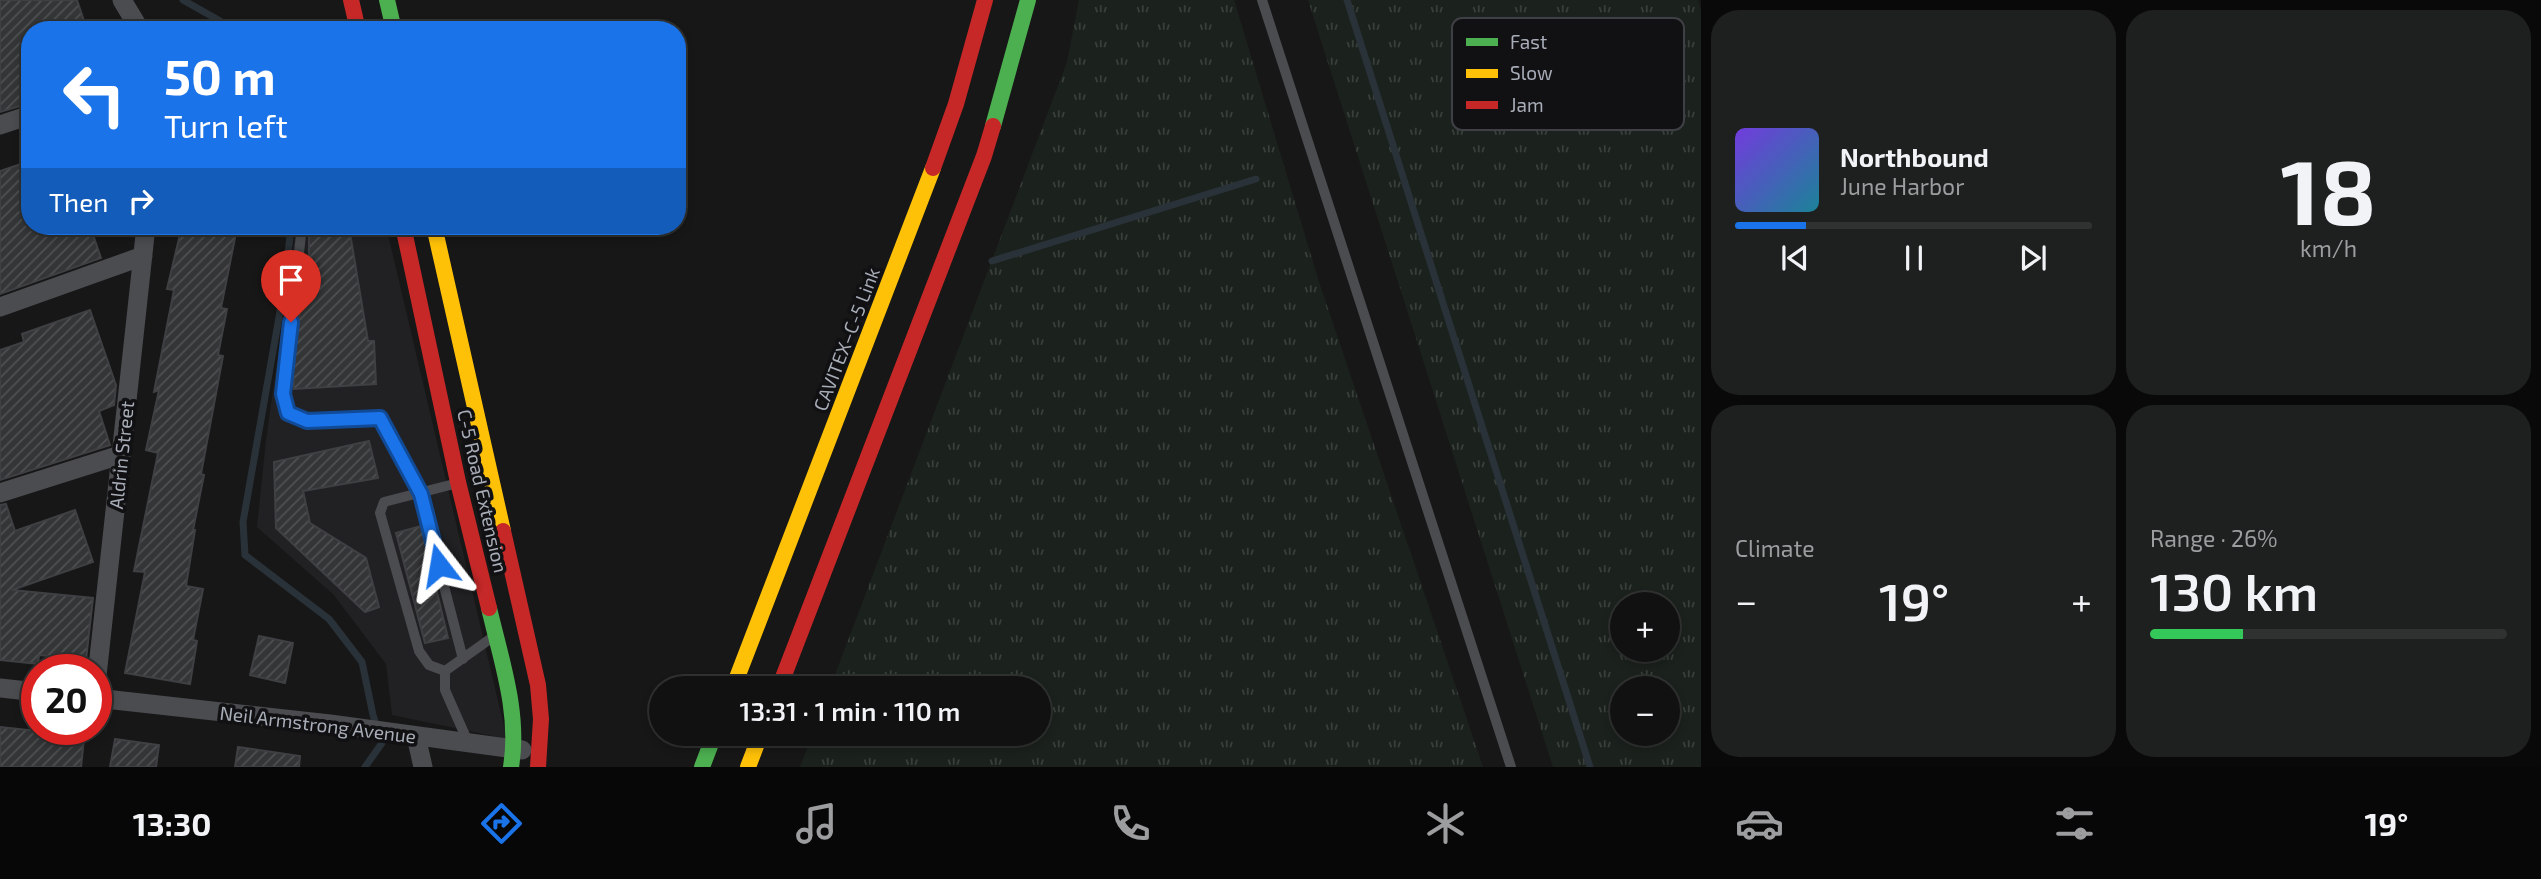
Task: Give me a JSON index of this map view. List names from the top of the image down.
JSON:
{
  "streets": {
    "main road": ["CAVITEX–C-5 Link", "C-5 Road Extension"],
    "street": ["Aldrin Street", "Neil Armstrong Avenue"]
  },
  "crossings": [
    ["C-5 Road Extension", "Neil Armstrong Avenue"]
  ],
  "legend": ["Fast", "Slow", "Jam"],
  "page": {
    "tile": [
      ["18", "km/h"],
      "Climate",
      ["Range · 26%", "130 km"]
    ],
    "turn": ["50 m", "Turn left"],
    "song": ["Northbound", "June Harbor"],
    "then": "Then",
    "heat": ["−", "19°", "+"],
    "map_buttons": ["+", "−"],
    "limit": "20",
    "trip": "13:31 · 1 min · 110 m",
    "tabs": ["13:30", "19°"]
  }
}
